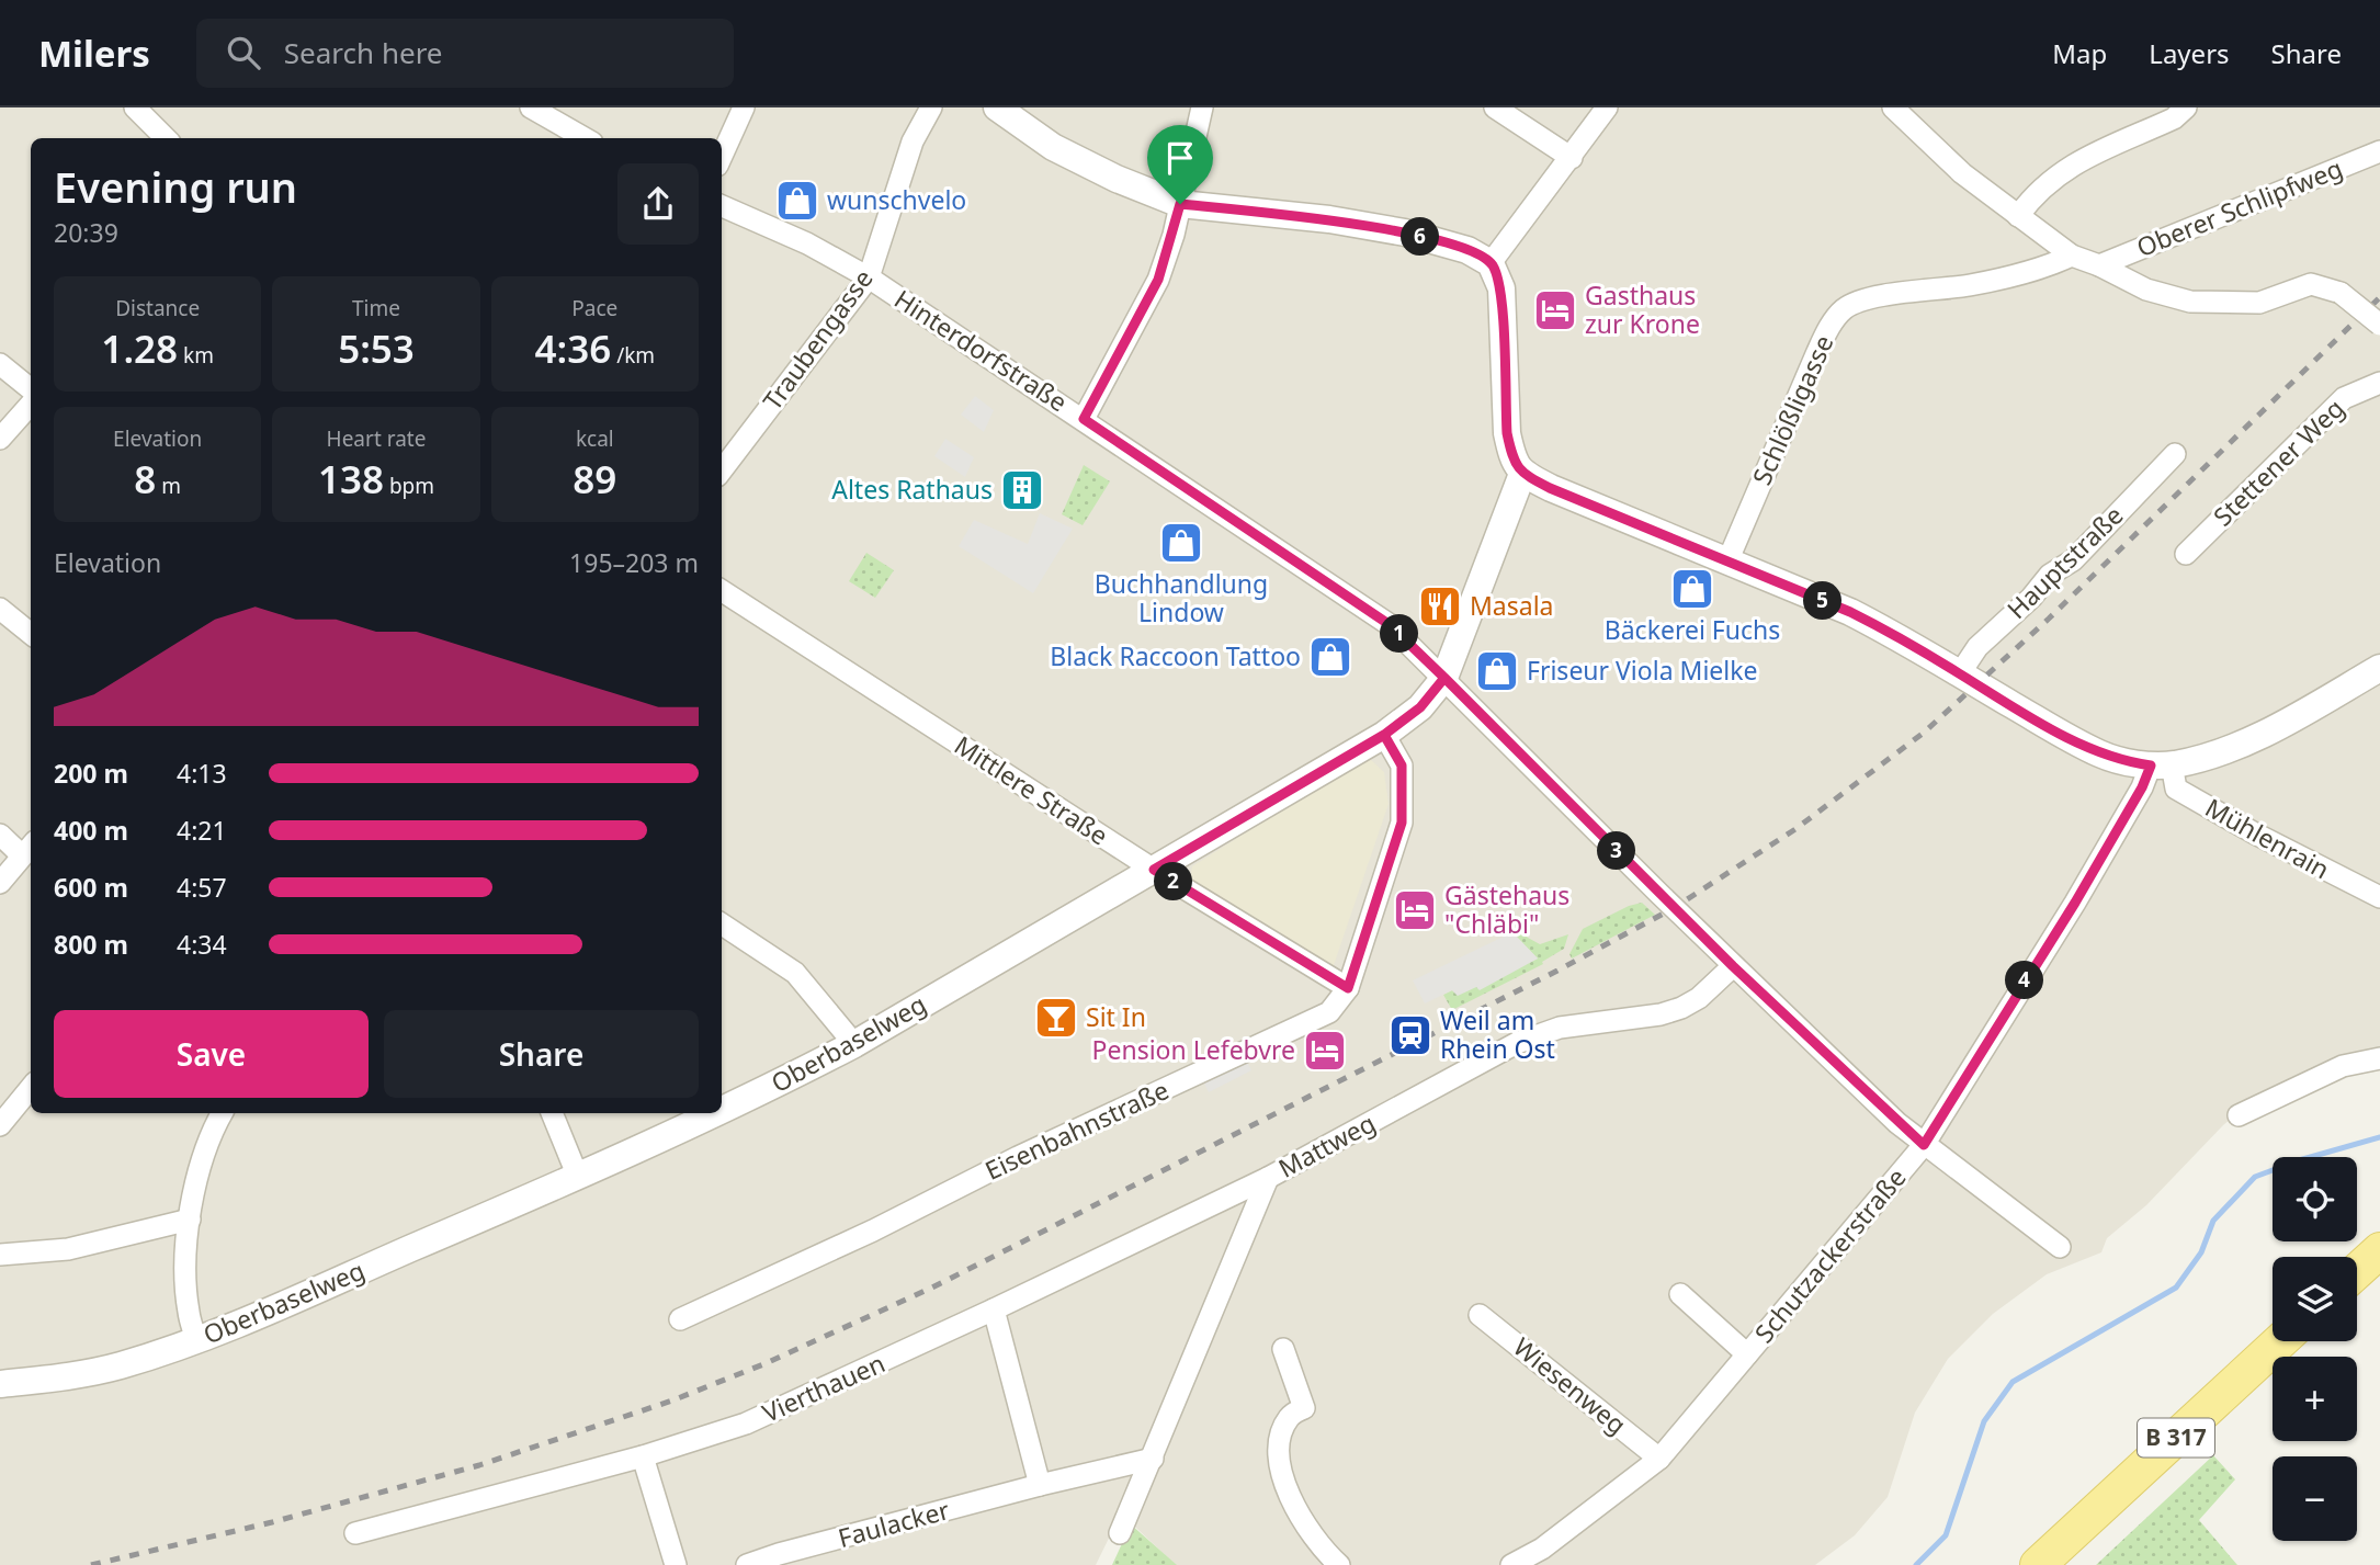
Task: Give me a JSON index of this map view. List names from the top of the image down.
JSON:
{
  "streets": {
    "main road": ["B 317"],
    "street": [
      "Oberer Schlipfweg",
      "Traubengasse",
      "Hinterdorfstraße",
      "Schlößligasse",
      "Stettener Weg",
      "Hauptstraße",
      "Mittlere Straße",
      "Mühlenrain",
      "Oberbaselweg",
      "Eisenbahnstraße",
      "Mattweg",
      "Schutzackerstraße",
      "Wiesenweg",
      "Vierthauen",
      "Faulacker"
    ]
  },
  "crossings": [
    ["Traubengasse", "Hinterdorfstraße"],
    ["Hinterdorfstraße", "Oberbaselweg"],
    ["Hinterdorfstraße", "Mattweg"],
    ["Hinterdorfstraße", "Schutzackerstraße"],
    ["Mittlere Straße", "Oberbaselweg"],
    ["Mittlere Straße", "Eisenbahnstraße"],
    ["Mühlenrain", "Schutzackerstraße"],
    ["Oberbaselweg", "Eisenbahnstraße"],
    ["Mattweg", "Vierthauen"],
    ["Mattweg", "Faulacker"],
    ["Schutzackerstraße", "Wiesenweg"]
  ],
  "places": {
    "shop": [
      "wunschvelo",
      "Buchhandlung Lindow",
      "Bäckerei Fuchs",
      "Black Raccoon Tattoo",
      "Friseur Viola Mielke"
    ],
    "hotel": ["Gasthaus zur Krone", "Gästehaus \"Chläbi\"", "Pension Lefebvre"],
    "building": ["Altes Rathaus"],
    "restaurant": ["Masala"],
    "bar": ["Sit In"],
    "station": ["Weil am Rhein Ost"]
  },
  "page": {
    "header": "Milers",
    "search": "Search here",
    "nav": ["Map", "Layers", "Share"],
    "heading": ["Evening run", "20:39"],
    "pins": [
      "6",
      "5",
      "1",
      "3",
      "2",
      "4"
    ],
    "stats": [
      ["Distance", "1.28 km"],
      ["Time", "5:53"],
      ["Pace", "4:36 /km"],
      ["Elevation", "8 m"],
      ["Heart rate", "138 bpm"],
      ["kcal", "89"]
    ],
    "chart": ["Elevation", "195–203 m"],
    "list": [
      {
        "name": "200 m",
        "note": "4:13"
      },
      {
        "name": "400 m",
        "note": "4:21"
      },
      {
        "name": "600 m",
        "note": "4:57"
      },
      {
        "name": "800 m",
        "note": "4:34"
      }
    ],
    "buttons": ["Save", "Share"],
    "map_buttons": ["+", "−"]
  }
}
